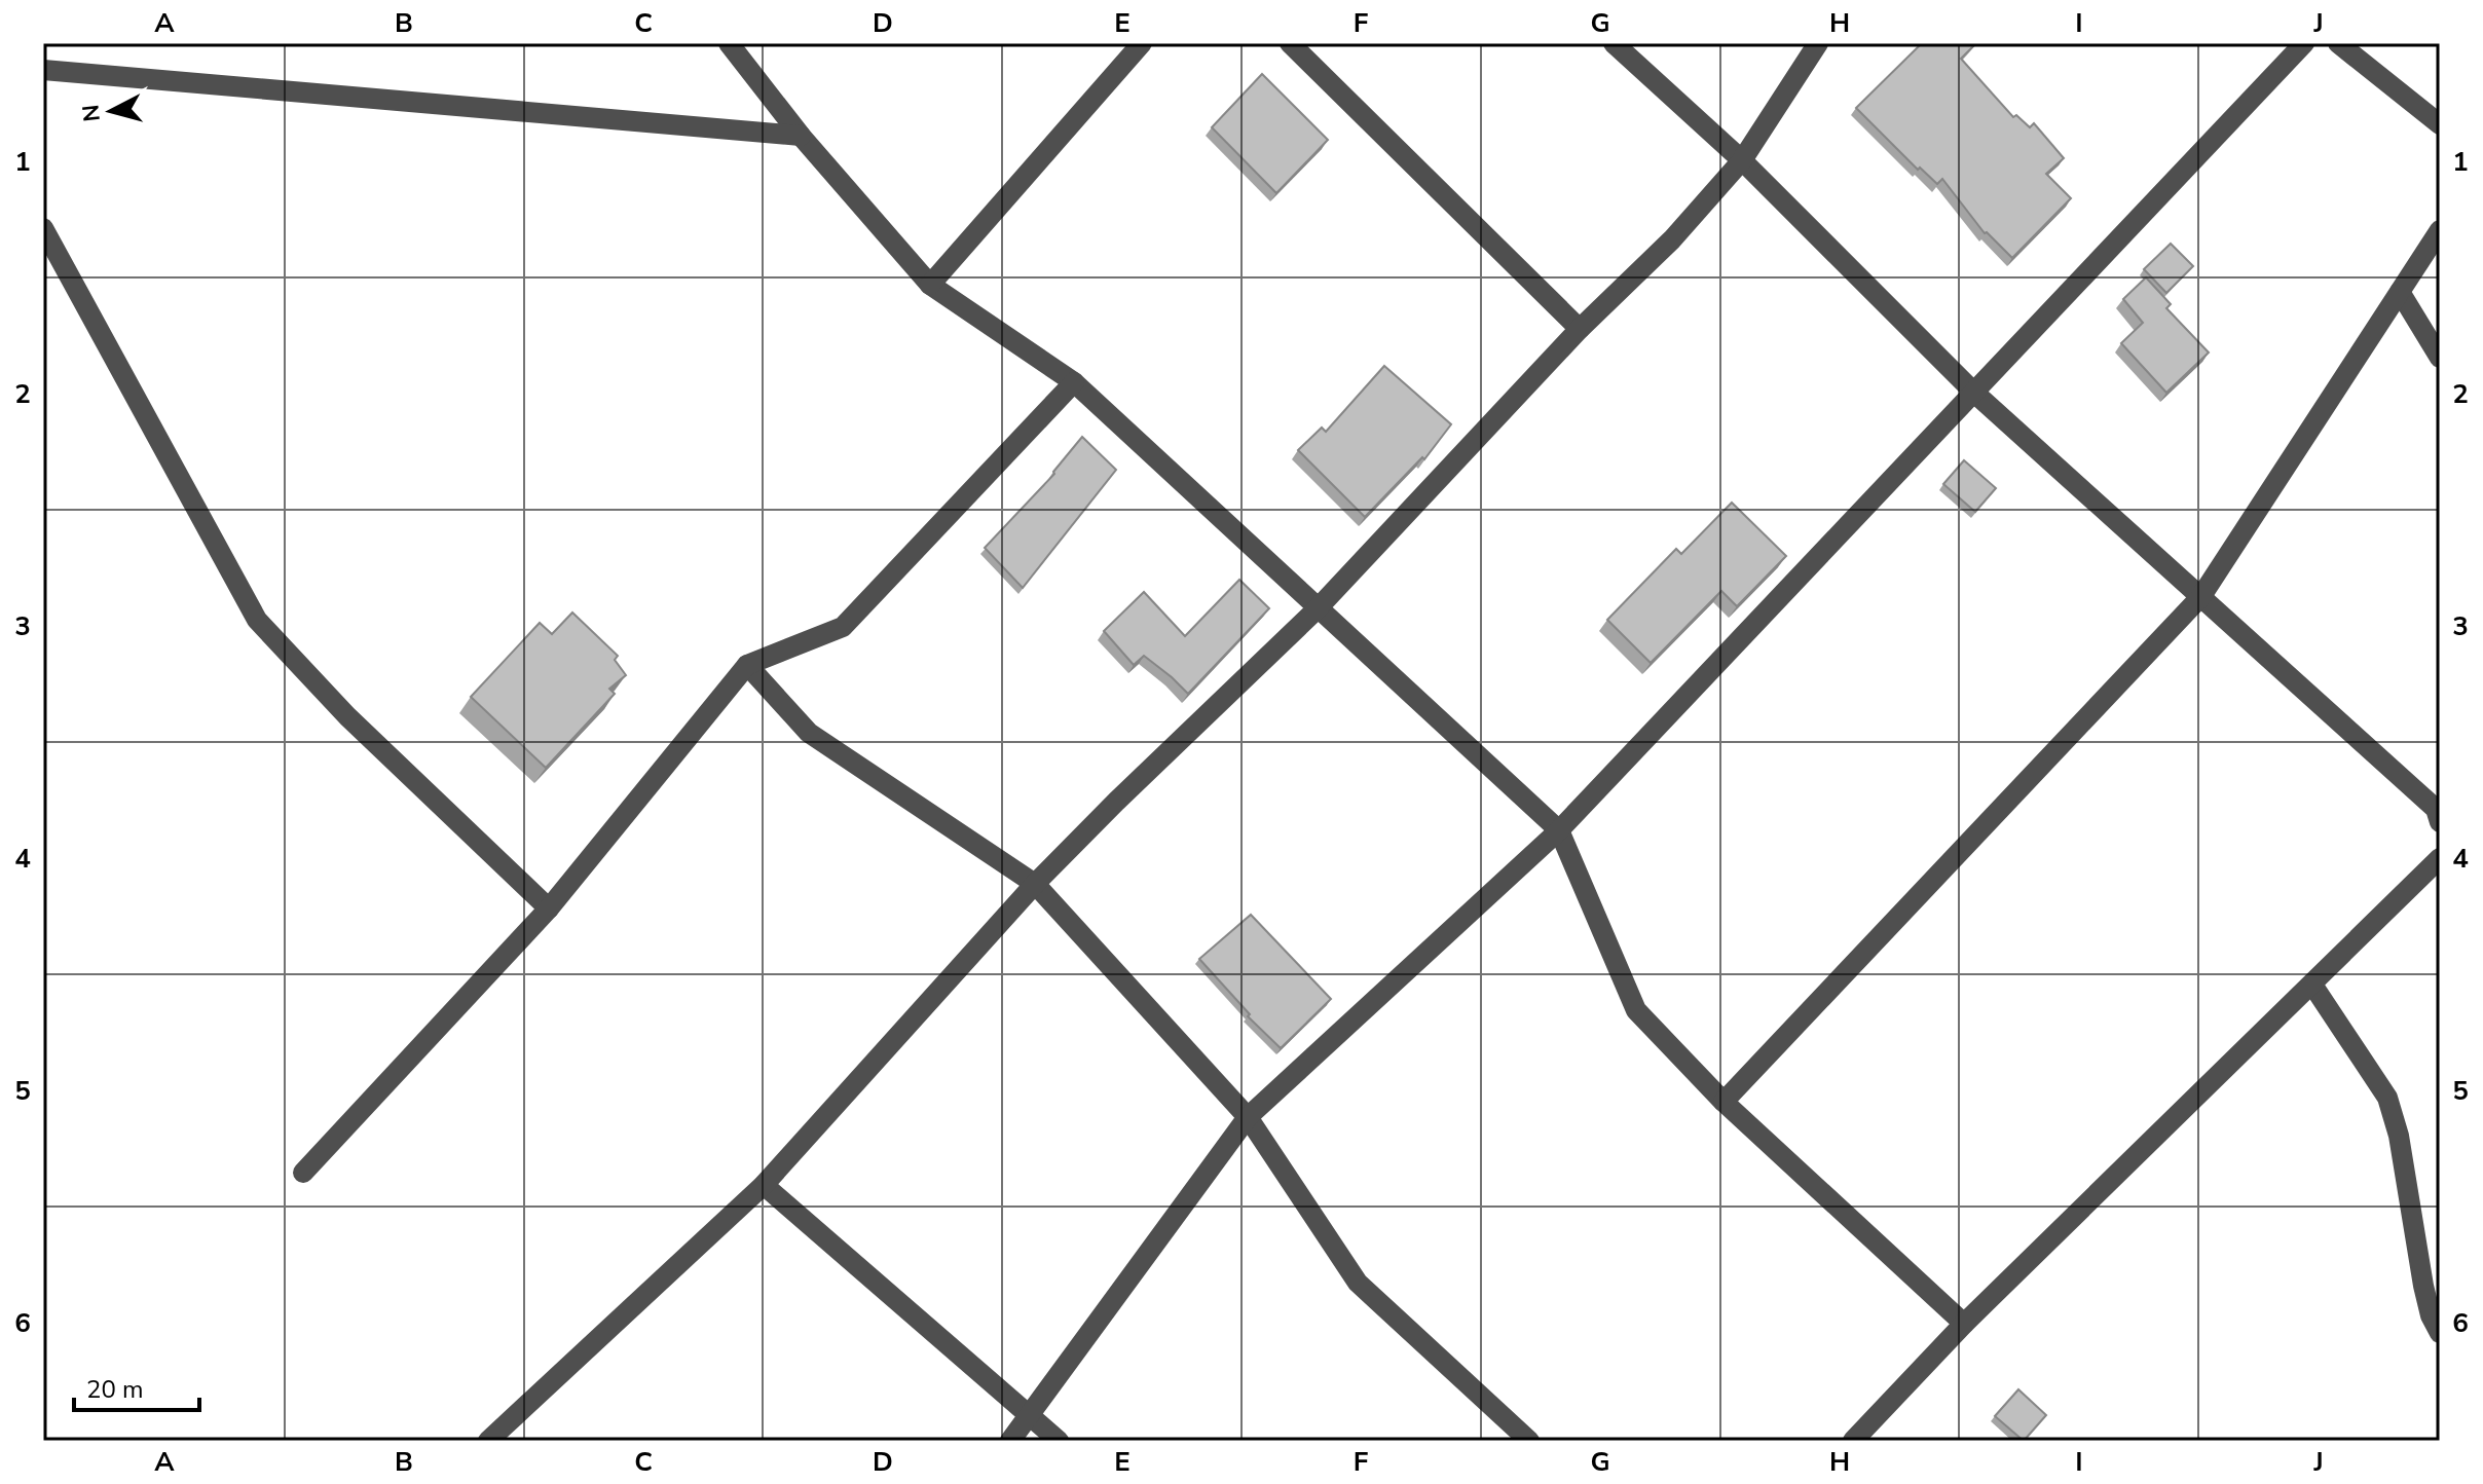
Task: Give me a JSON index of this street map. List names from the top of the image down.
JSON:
{
  "scale_bar": "20 m",
  "north": "left",
  "grid": {
    "columns": [
      "A",
      "B",
      "C",
      "D",
      "E",
      "F",
      "G",
      "H",
      "I",
      "J"
    ],
    "rows": [
      "1",
      "2",
      "3",
      "4",
      "5",
      "6"
    ]
  }
}
